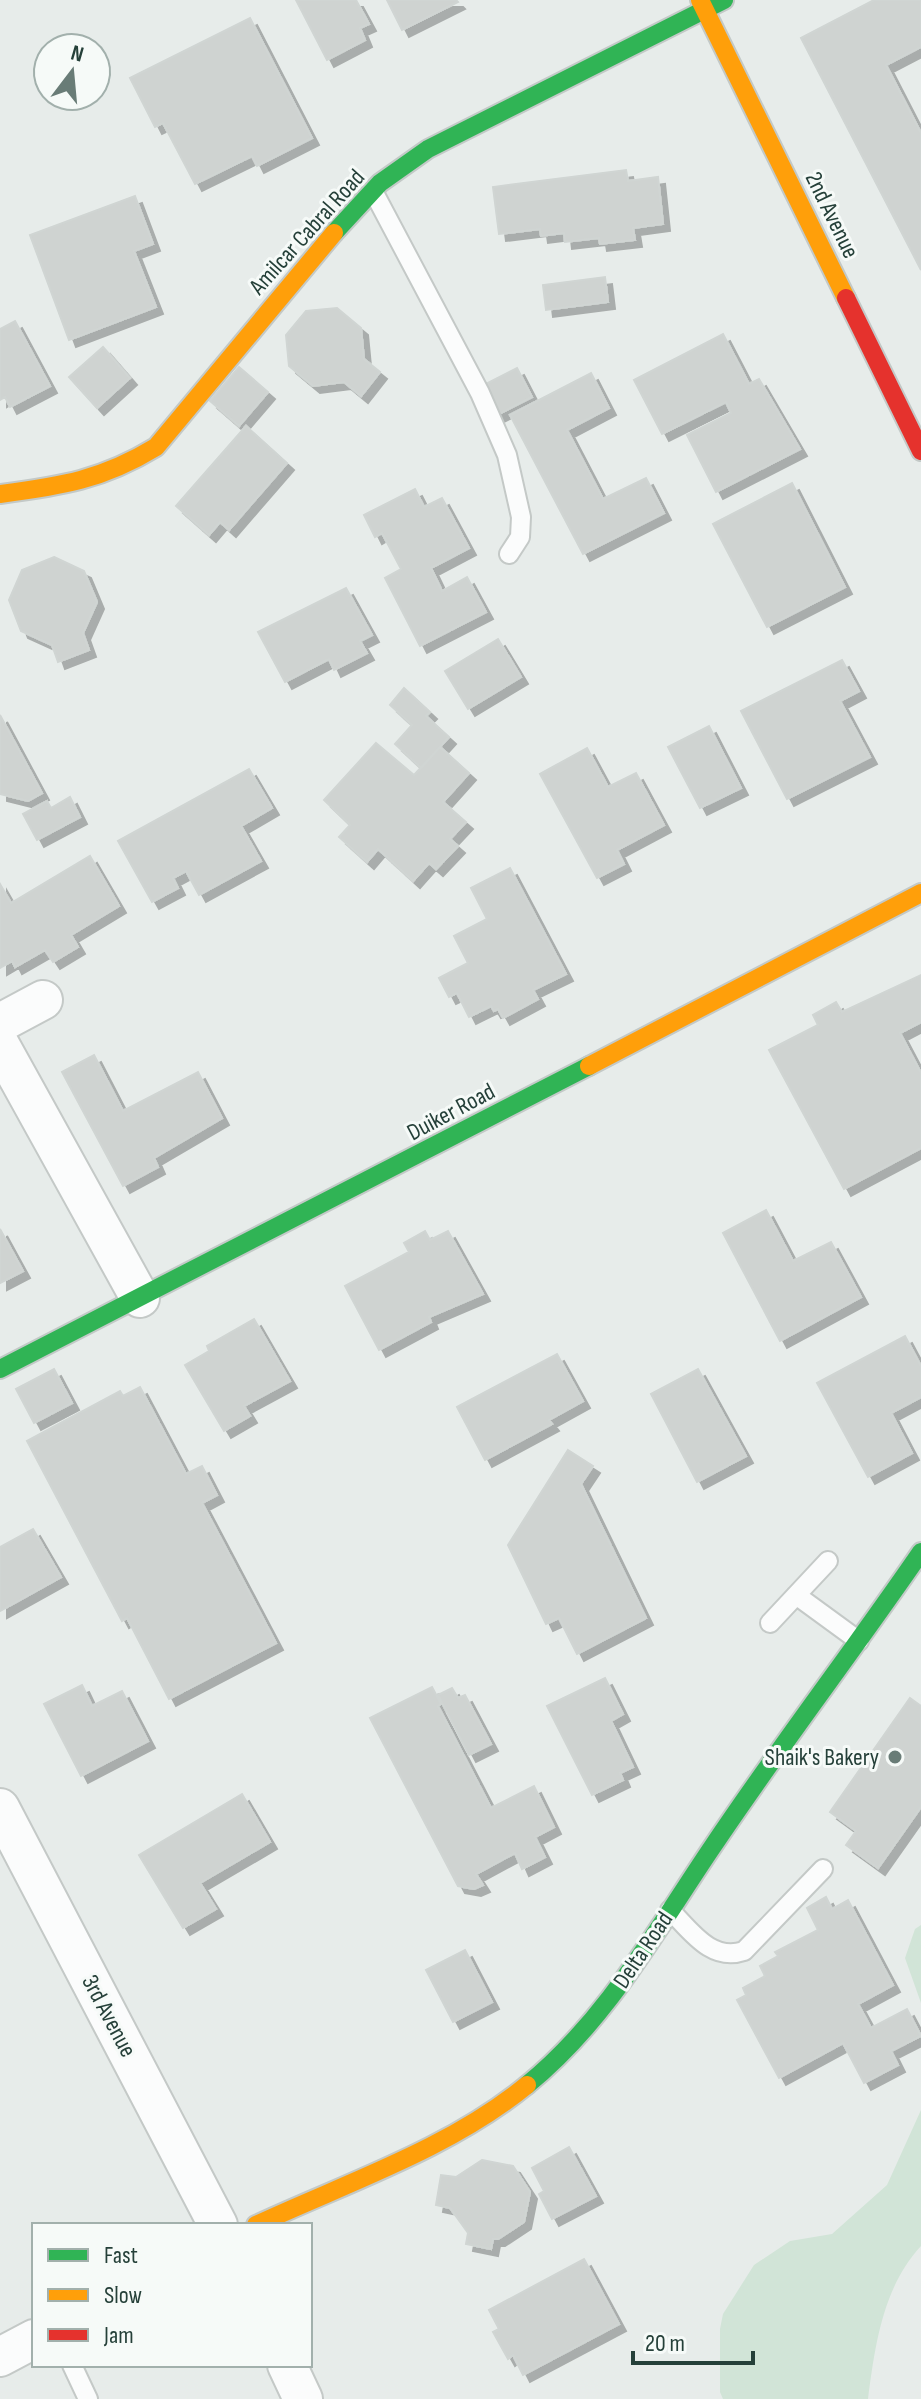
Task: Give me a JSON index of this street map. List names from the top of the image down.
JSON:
{
  "streets": {
    "street": [
      "2nd Avenue",
      "Amilcar Cabral Road",
      "Duiker Road",
      "Delta Road",
      "3rd Avenue"
    ]
  },
  "crossings": [
    ["2nd Avenue", "Amilcar Cabral Road"]
  ],
  "places": ["Shaik's Bakery"],
  "legend": ["Fast", "Slow", "Jam"],
  "scale_bar": "20 m",
  "north": "top"
}
